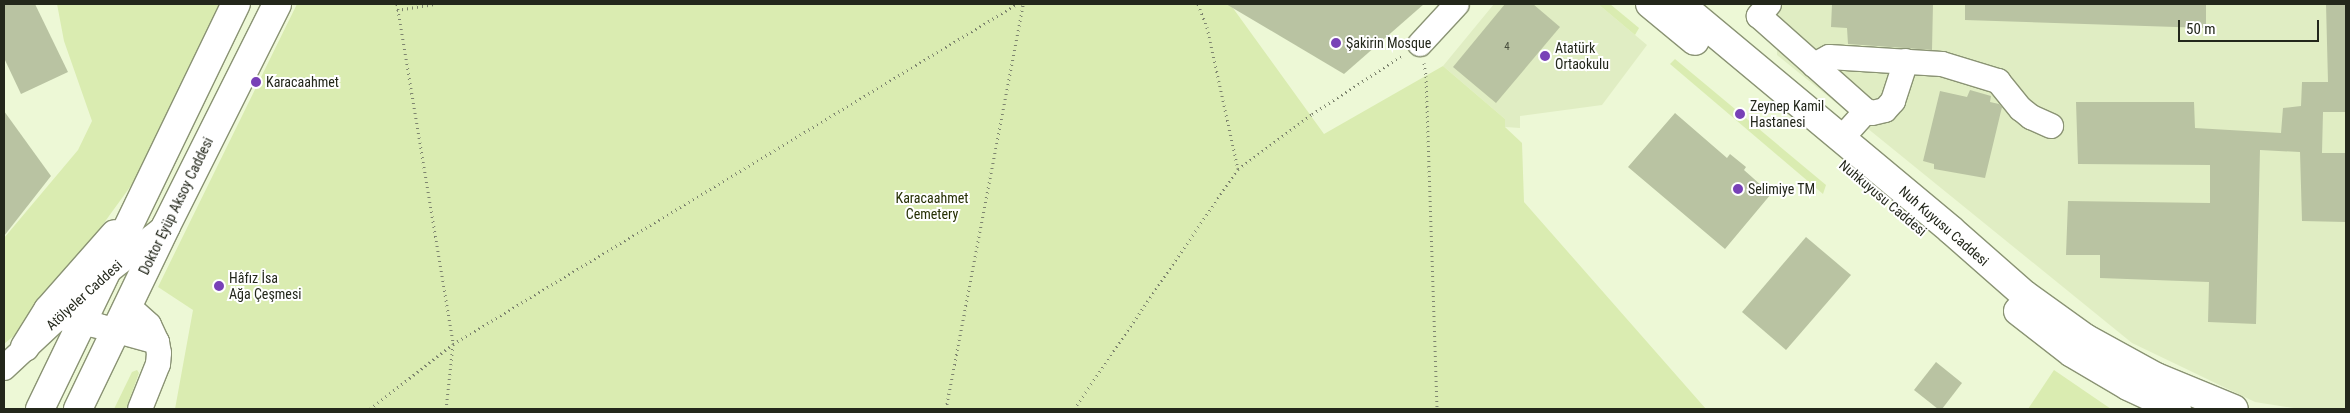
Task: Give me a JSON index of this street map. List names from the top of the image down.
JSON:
{
  "streets": {
    "main road": ["Nuhkuyusu Caddesi", "Doktor Eyüp Aksoy Caddesi", "Nuh Kuyusu Caddesi"],
    "street": ["Atölyeler Caddesi"]
  },
  "crossings": [
    ["Doktor Eyüp Aksoy Caddesi", "Atölyeler Caddesi"]
  ],
  "parks": ["Karacaahmet Cemetery"],
  "places": [
    "Şakirin Mosque",
    "Atatürk Ortaokulu",
    "Karacaahmet",
    "Zeynep Kamil Hastanesi",
    "Selimiye TM",
    "Hâfız İsa Ağa Çeşmesi"
  ],
  "house_numbers": ["4"],
  "scale_bar": "50 m"
}
